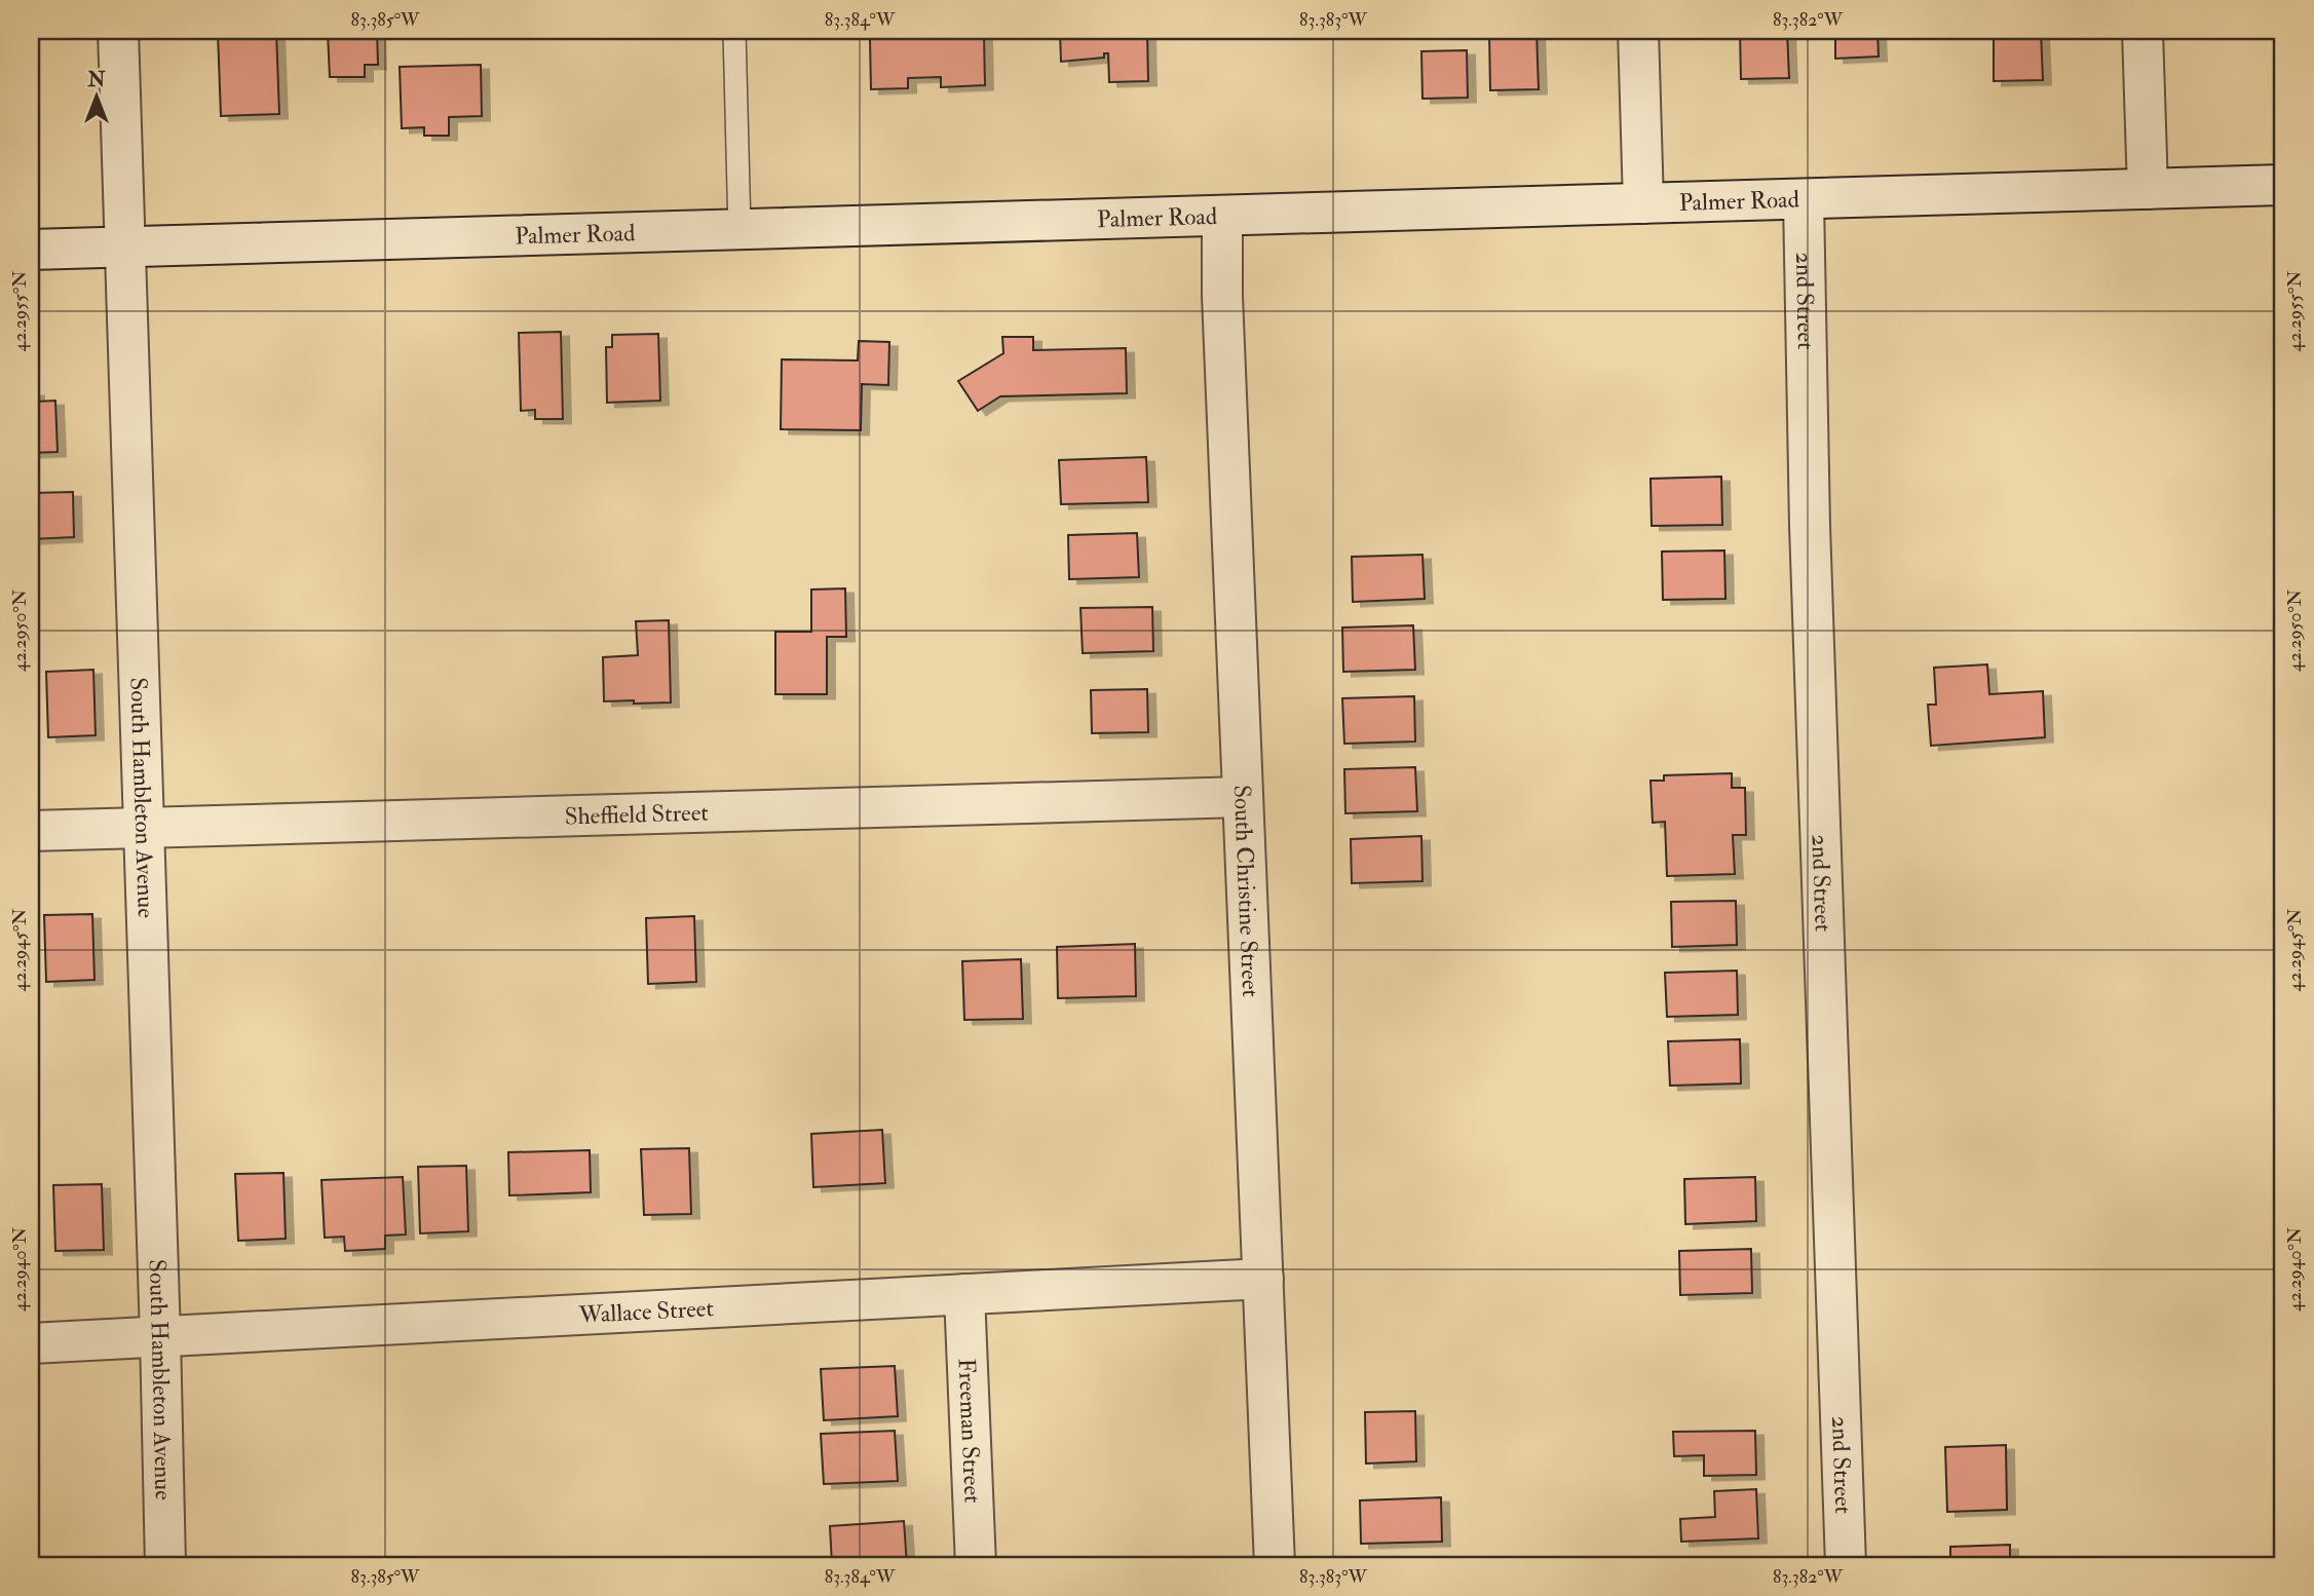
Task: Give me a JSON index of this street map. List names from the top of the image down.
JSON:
{
  "streets": {
    "street": [
      "Palmer Road",
      "2nd Street",
      "South Hambleton Avenue",
      "Sheffield Street",
      "South Christine Street",
      "Wallace Street",
      "Freeman Street"
    ]
  },
  "crossings": [
    ["Palmer Road", "2nd Street"],
    ["Palmer Road", "South Hambleton Avenue"],
    ["Palmer Road", "South Christine Street"],
    ["South Hambleton Avenue", "Sheffield Street"],
    ["South Hambleton Avenue", "Wallace Street"],
    ["Sheffield Street", "South Christine Street"],
    ["South Christine Street", "Wallace Street"],
    ["Wallace Street", "Freeman Street"]
  ],
  "north": "top",
  "coordinates": [
    "83.385°W",
    "83.384°W",
    "83.383°W",
    "83.382°W",
    "42.2955°N",
    "42.2950°N",
    "42.2945°N",
    "42.2940°N"
  ]
}
